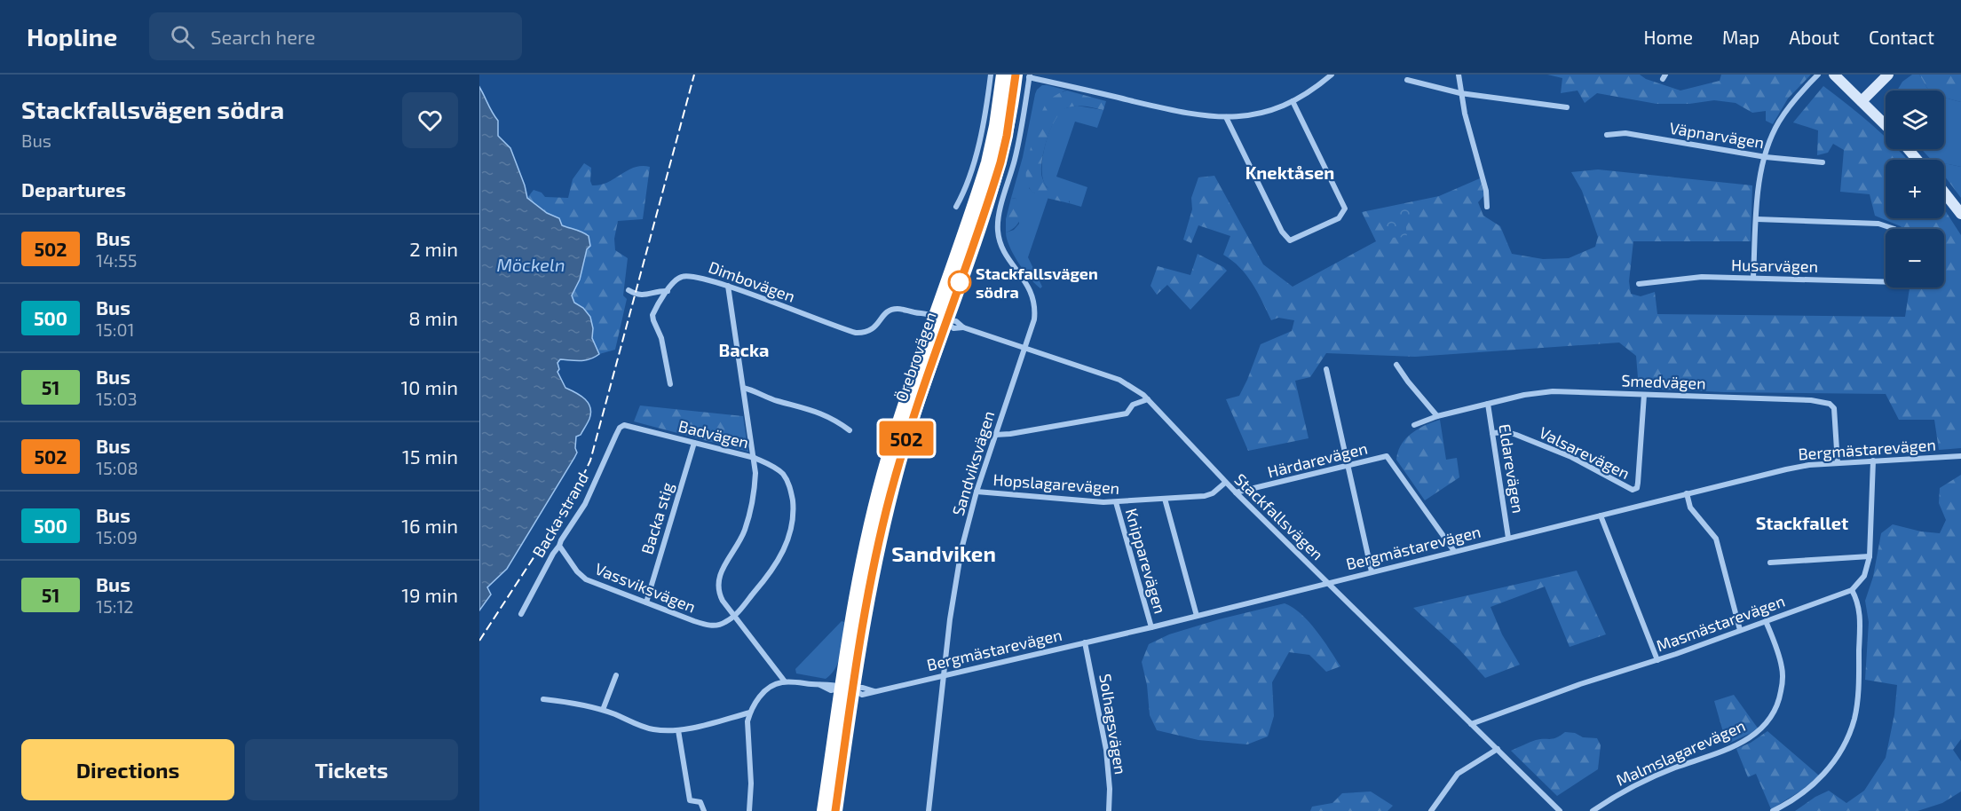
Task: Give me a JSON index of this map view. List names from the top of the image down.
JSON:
{
  "streets": {
    "highway": ["Örebrovägen"],
    "street": [
      "Väpnarvägen",
      "Husarvägen",
      "Dimbovägen",
      "Smedvägen",
      "Badvägen",
      "Bergmästarevägen",
      "Valsarevägen",
      "Härdarevägen",
      "Sandviksvägen",
      "Eldarevägen",
      "Hopslagarevägen",
      "Backa strand",
      "Stackfallsvägen",
      "Backa stig",
      "Knipparevägen",
      "Vassviksvägen",
      "Masmästarevägen",
      "Solhagsvägen",
      "Malmslagarevägen"
    ]
  },
  "crossings": [
    ["Dimbovägen", "Örebrovägen"],
    ["Dimbovägen", "Stackfallsvägen"],
    ["Örebrovägen", "Bergmästarevägen"],
    ["Örebrovägen", "Sandviksvägen"],
    ["Örebrovägen", "Stackfallsvägen"],
    ["Smedvägen", "Bergmästarevägen"],
    ["Smedvägen", "Valsarevägen"],
    ["Smedvägen", "Eldarevägen"],
    ["Badvägen", "Backa strand"],
    ["Badvägen", "Backa stig"],
    ["Badvägen", "Vassviksvägen"],
    ["Bergmästarevägen", "Härdarevägen"],
    ["Bergmästarevägen", "Sandviksvägen"],
    ["Bergmästarevägen", "Eldarevägen"],
    ["Bergmästarevägen", "Stackfallsvägen"],
    ["Bergmästarevägen", "Knipparevägen"],
    ["Bergmästarevägen", "Solhagsvägen"],
    ["Valsarevägen", "Eldarevägen"],
    ["Härdarevägen", "Stackfallsvägen"],
    ["Sandviksvägen", "Hopslagarevägen"],
    ["Sandviksvägen", "Stackfallsvägen"],
    ["Hopslagarevägen", "Stackfallsvägen"],
    ["Hopslagarevägen", "Knipparevägen"],
    ["Backa strand", "Vassviksvägen"],
    ["Stackfallsvägen", "Masmästarevägen"],
    ["Backa stig", "Vassviksvägen"],
    ["Masmästarevägen", "Malmslagarevägen"]
  ],
  "districts": [
    "Knektåsen",
    "Backa",
    "Stackfallet",
    "Sandviken"
  ],
  "water": ["Möckeln"],
  "places": ["Stackfallsvägen södra"],
  "lines": ["bus line 502"],
  "page": {
    "header": "Hopline",
    "search": "Search here",
    "nav": [
      "Home",
      "Map",
      "About",
      "Contact"
    ],
    "heading": [
      ["Stackfallsvägen södra", "Bus"],
      "Departures"
    ],
    "on_map": "502",
    "map_buttons": ["+", "−"],
    "list": [
      {
        "mark": "502",
        "name": "Bus",
        "note": "14:55",
        "value": "2 min"
      },
      {
        "mark": "500",
        "name": "Bus",
        "note": "15:01",
        "value": "8 min"
      },
      {
        "mark": "51",
        "name": "Bus",
        "note": "15:03",
        "value": "10 min"
      },
      {
        "mark": "502",
        "name": "Bus",
        "note": "15:08",
        "value": "15 min"
      },
      {
        "mark": "500",
        "name": "Bus",
        "note": "15:09",
        "value": "16 min"
      },
      {
        "mark": "51",
        "name": "Bus",
        "note": "15:12",
        "value": "19 min"
      }
    ],
    "buttons": ["Directions", "Tickets"]
  }
}
